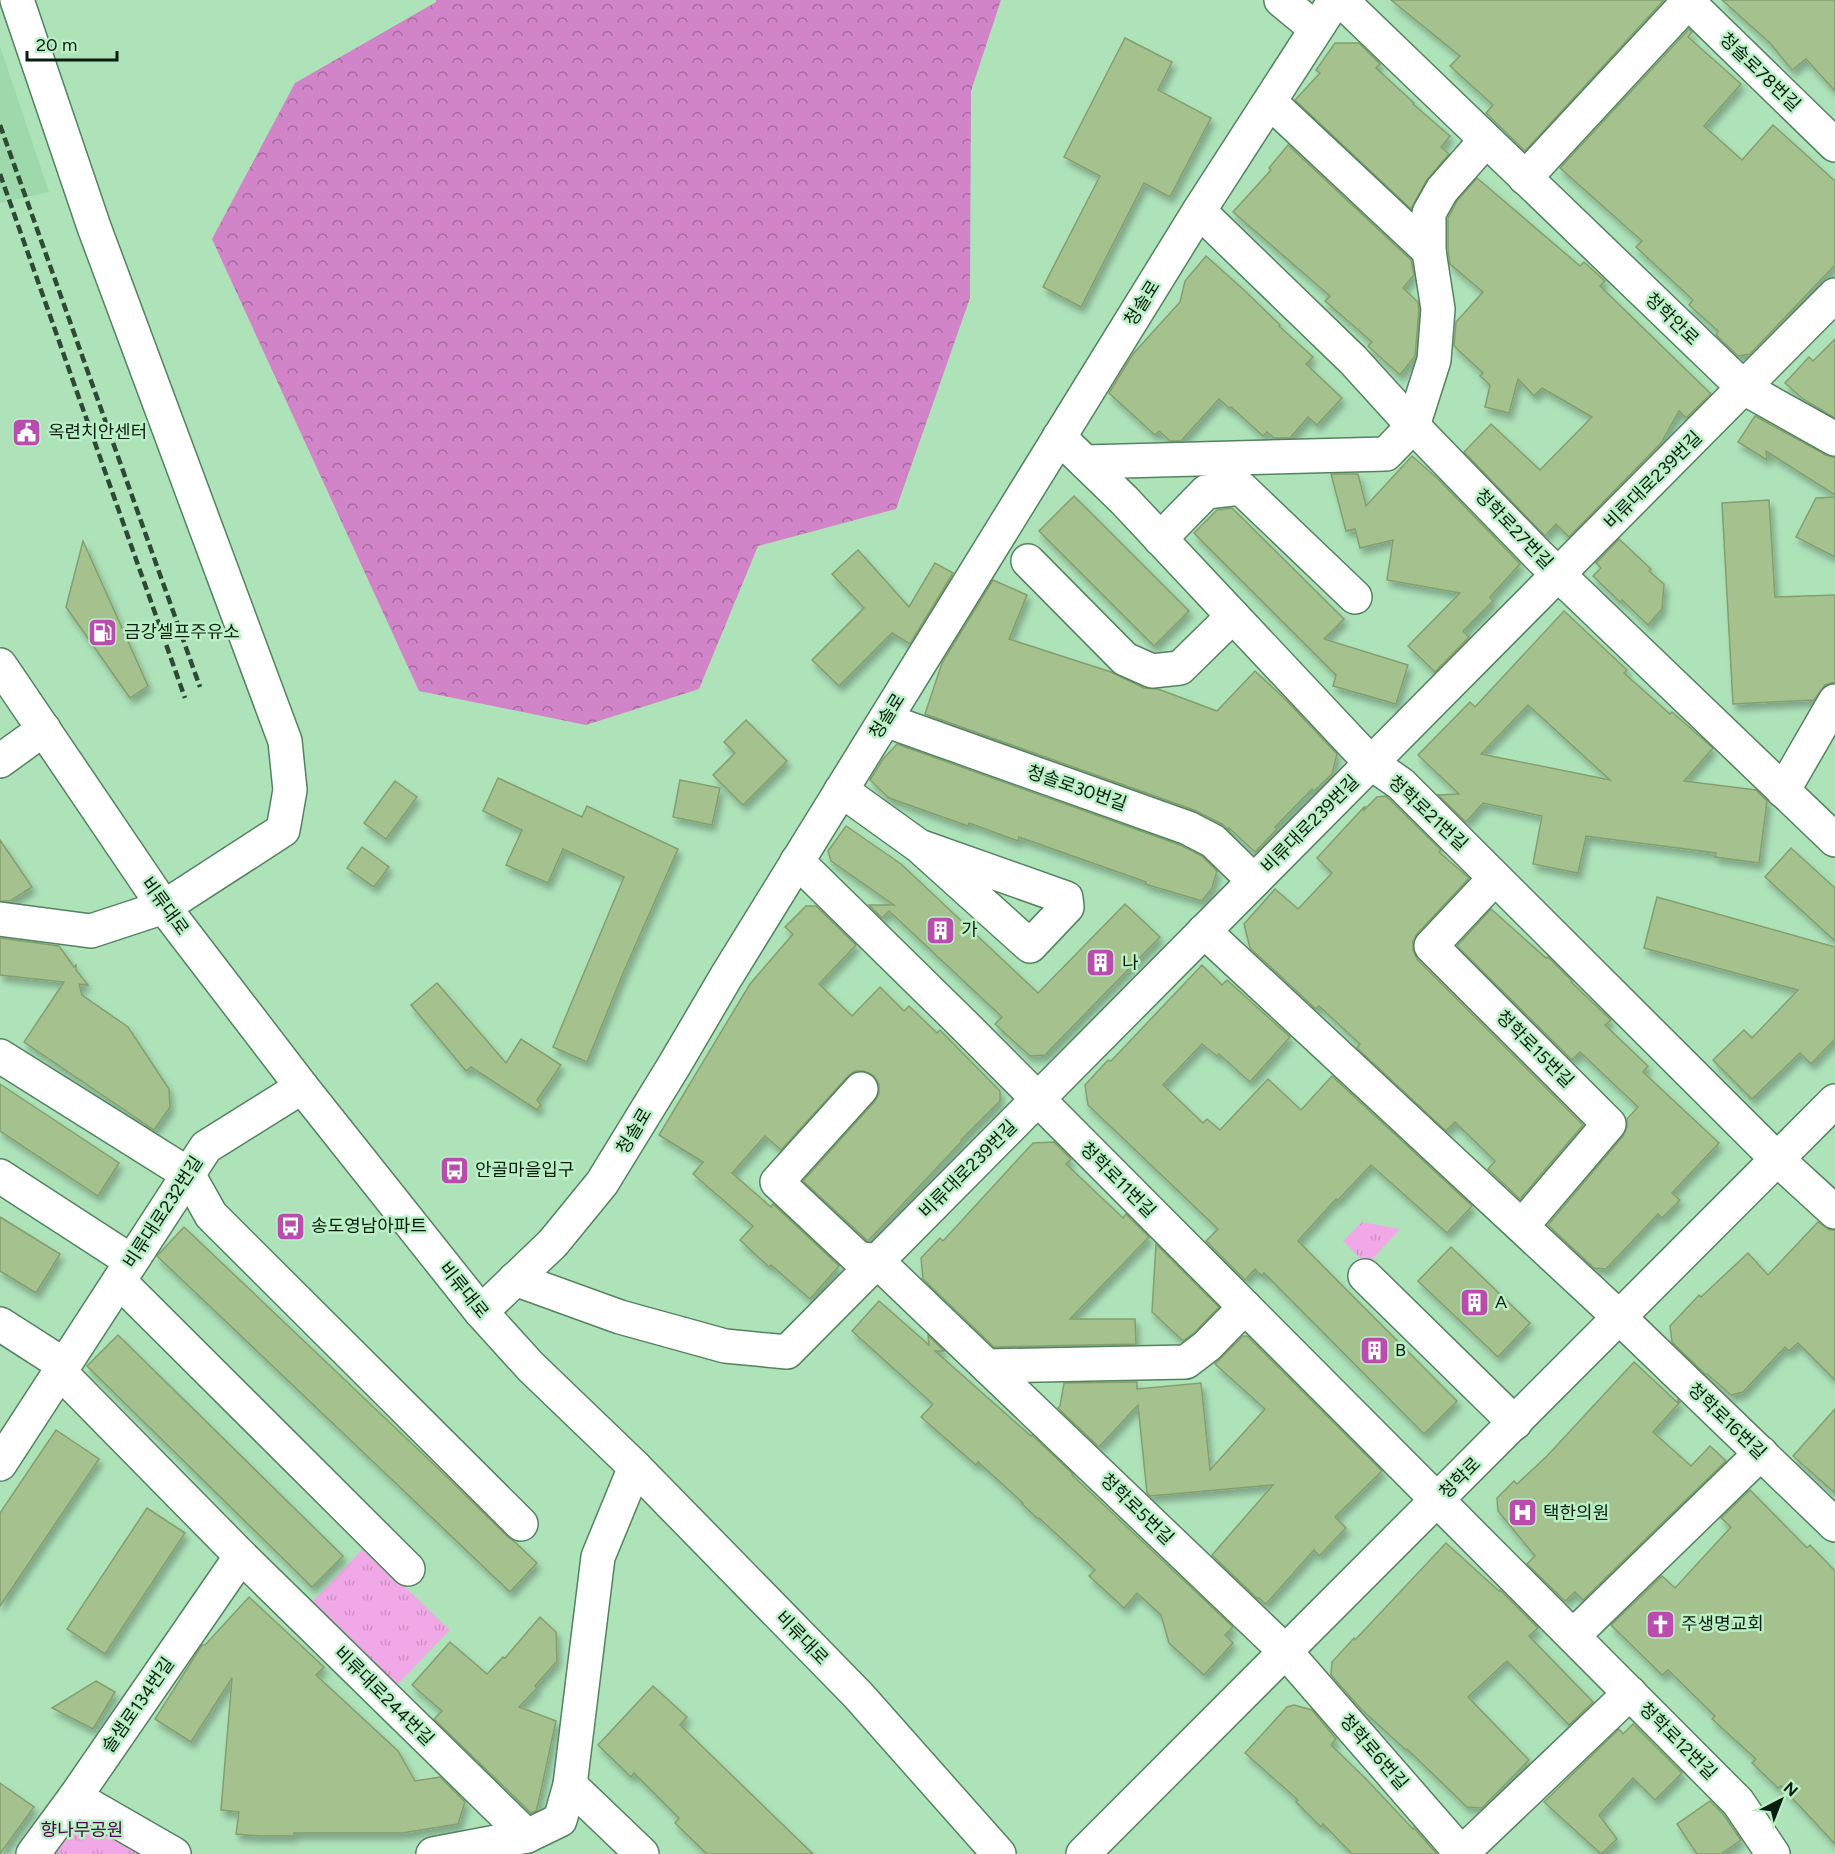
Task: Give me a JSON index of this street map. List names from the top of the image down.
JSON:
{
  "streets": {
    "street": [
      "청솔로78번길",
      "청솔로",
      "청학안로",
      "비류대로239번길",
      "청학로27번길",
      "청솔로30번길",
      "청학로21번길",
      "비류대로",
      "청학로15번길",
      "청학로11번길",
      "비류대로232번길",
      "청학로16번길",
      "청학로",
      "청학로5번길",
      "비류대로244번길",
      "솔샘로134번길",
      "청학로12번길",
      "청학로6번길"
    ]
  },
  "crossings": [
    ["청솔로", "비류대로239번길"],
    ["청솔로", "청학로27번길"],
    ["청솔로", "청솔로30번길"],
    ["청솔로", "청학로21번길"],
    ["청솔로", "비류대로"],
    ["청솔로", "청학로11번길"],
    ["청학안로", "비류대로239번길"],
    ["비류대로239번길", "청학로27번길"],
    ["비류대로239번길", "청솔로30번길"],
    ["비류대로239번길", "청학로21번길"],
    ["비류대로239번길", "청학로11번길"],
    ["비류대로239번길", "청학로5번길"],
    ["청학로21번길", "청학로15번길"],
    ["청학로21번길", "청학로"],
    ["비류대로", "비류대로232번길"],
    ["청학로11번길", "청학로"],
    ["청학로11번길", "청학로12번길"],
    ["청학로16번길", "청학로"],
    ["청학로", "청학로5번길"],
    ["청학로", "청학로12번길"],
    ["청학로", "청학로6번길"],
    ["청학로5번길", "청학로6번길"],
    ["비류대로244번길", "솔샘로134번길"],
    ["청학로12번길", "청학로6번길"]
  ],
  "parks": ["향나무공원"],
  "places": {
    "public building": ["옥련치안센터"],
    "fuel station": ["금강셀프주유소"],
    "building": [
      "가",
      "나",
      "A",
      "B"
    ],
    "bus stop": ["안골마을입구", "송도영남아파트"],
    "hospital": ["택한의원"],
    "church": ["주생명교회"]
  },
  "scale_bar": "20 m",
  "north": "top right"
}
